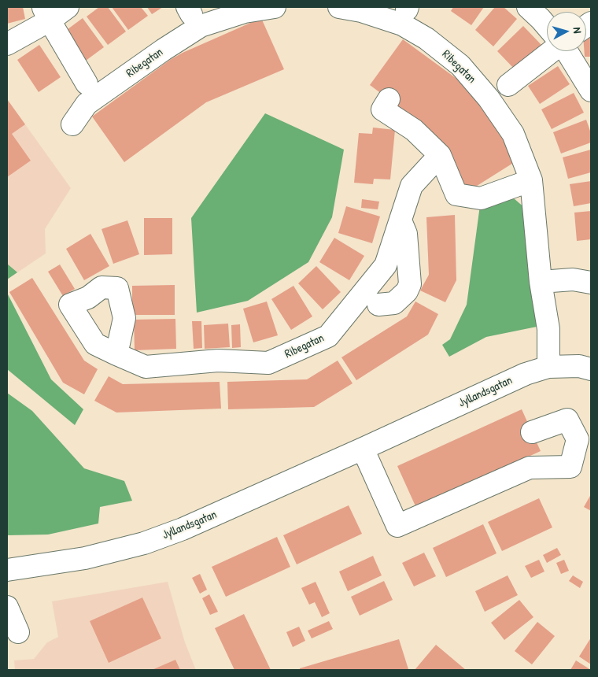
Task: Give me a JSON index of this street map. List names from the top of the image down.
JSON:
{
  "streets": {
    "street": ["Ribegatan", "Jyllandsgatan"]
  },
  "crossings": [
    ["Ribegatan", "Jyllandsgatan"]
  ],
  "north": "right"
}
